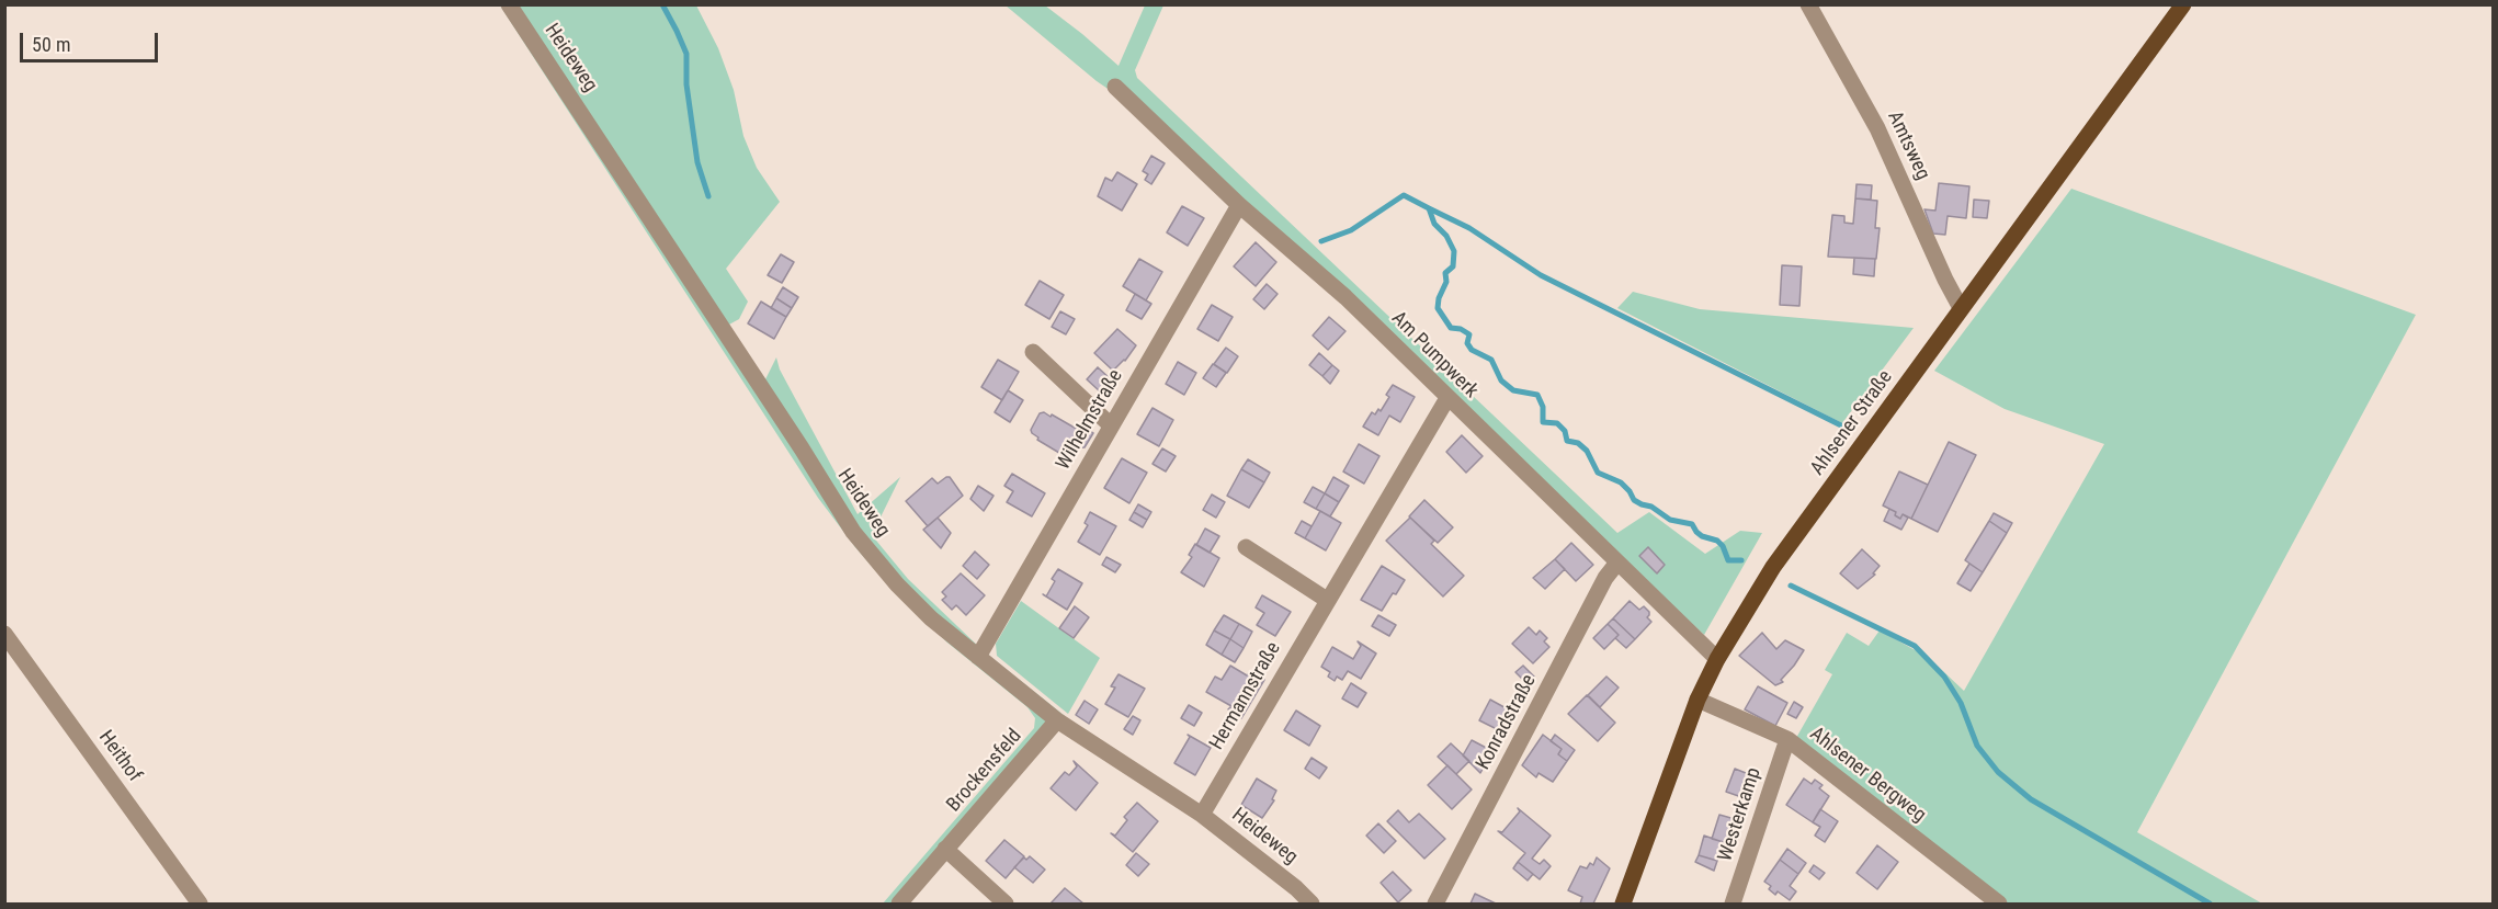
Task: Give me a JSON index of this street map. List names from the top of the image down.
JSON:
{
  "streets": {
    "main road": ["Ahlsener Straße"],
    "street": [
      "Heideweg",
      "Amtsweg",
      "Am Pumpwerk",
      "Wilhelmstraße",
      "Hermannstraße",
      "Konradstraße",
      "Heithof",
      "Brockensfeld",
      "Ahlsener Bergweg",
      "Westerkamp"
    ]
  },
  "crossings": [
    ["Heideweg", "Wilhelmstraße"],
    ["Heideweg", "Hermannstraße"],
    ["Heideweg", "Brockensfeld"],
    ["Amtsweg", "Ahlsener Straße"],
    ["Am Pumpwerk", "Wilhelmstraße"],
    ["Am Pumpwerk", "Ahlsener Straße"],
    ["Am Pumpwerk", "Hermannstraße"],
    ["Am Pumpwerk", "Konradstraße"],
    ["Ahlsener Straße", "Ahlsener Bergweg"],
    ["Ahlsener Bergweg", "Westerkamp"]
  ],
  "scale_bar": "50 m"
}
